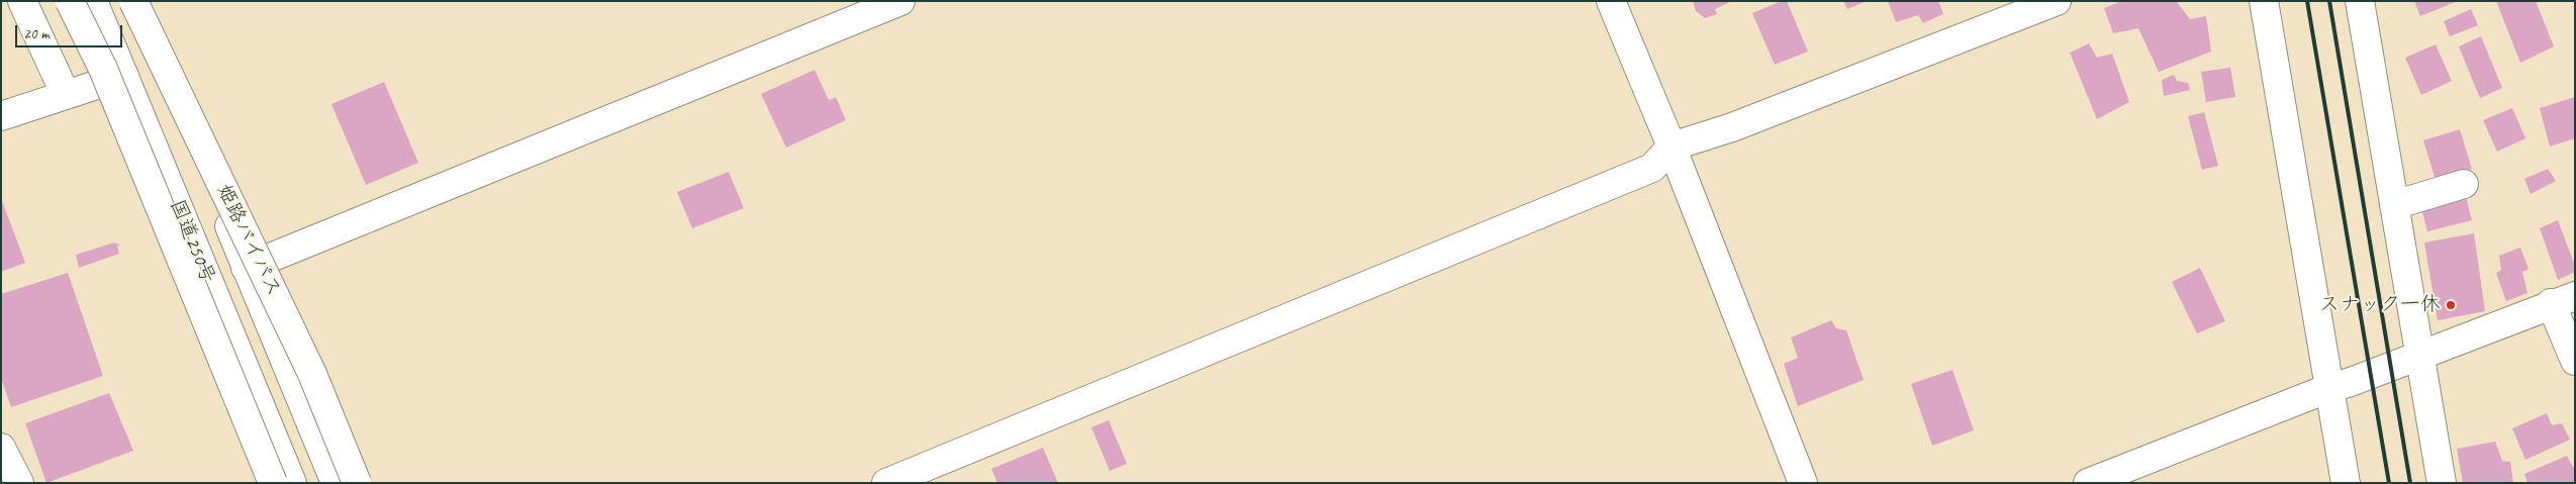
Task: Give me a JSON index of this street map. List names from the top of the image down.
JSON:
{
  "streets": {
    "main road": ["姫路バイパス", "国道250号"]
  },
  "places": ["スナック一休"],
  "scale_bar": "20 m"
}
